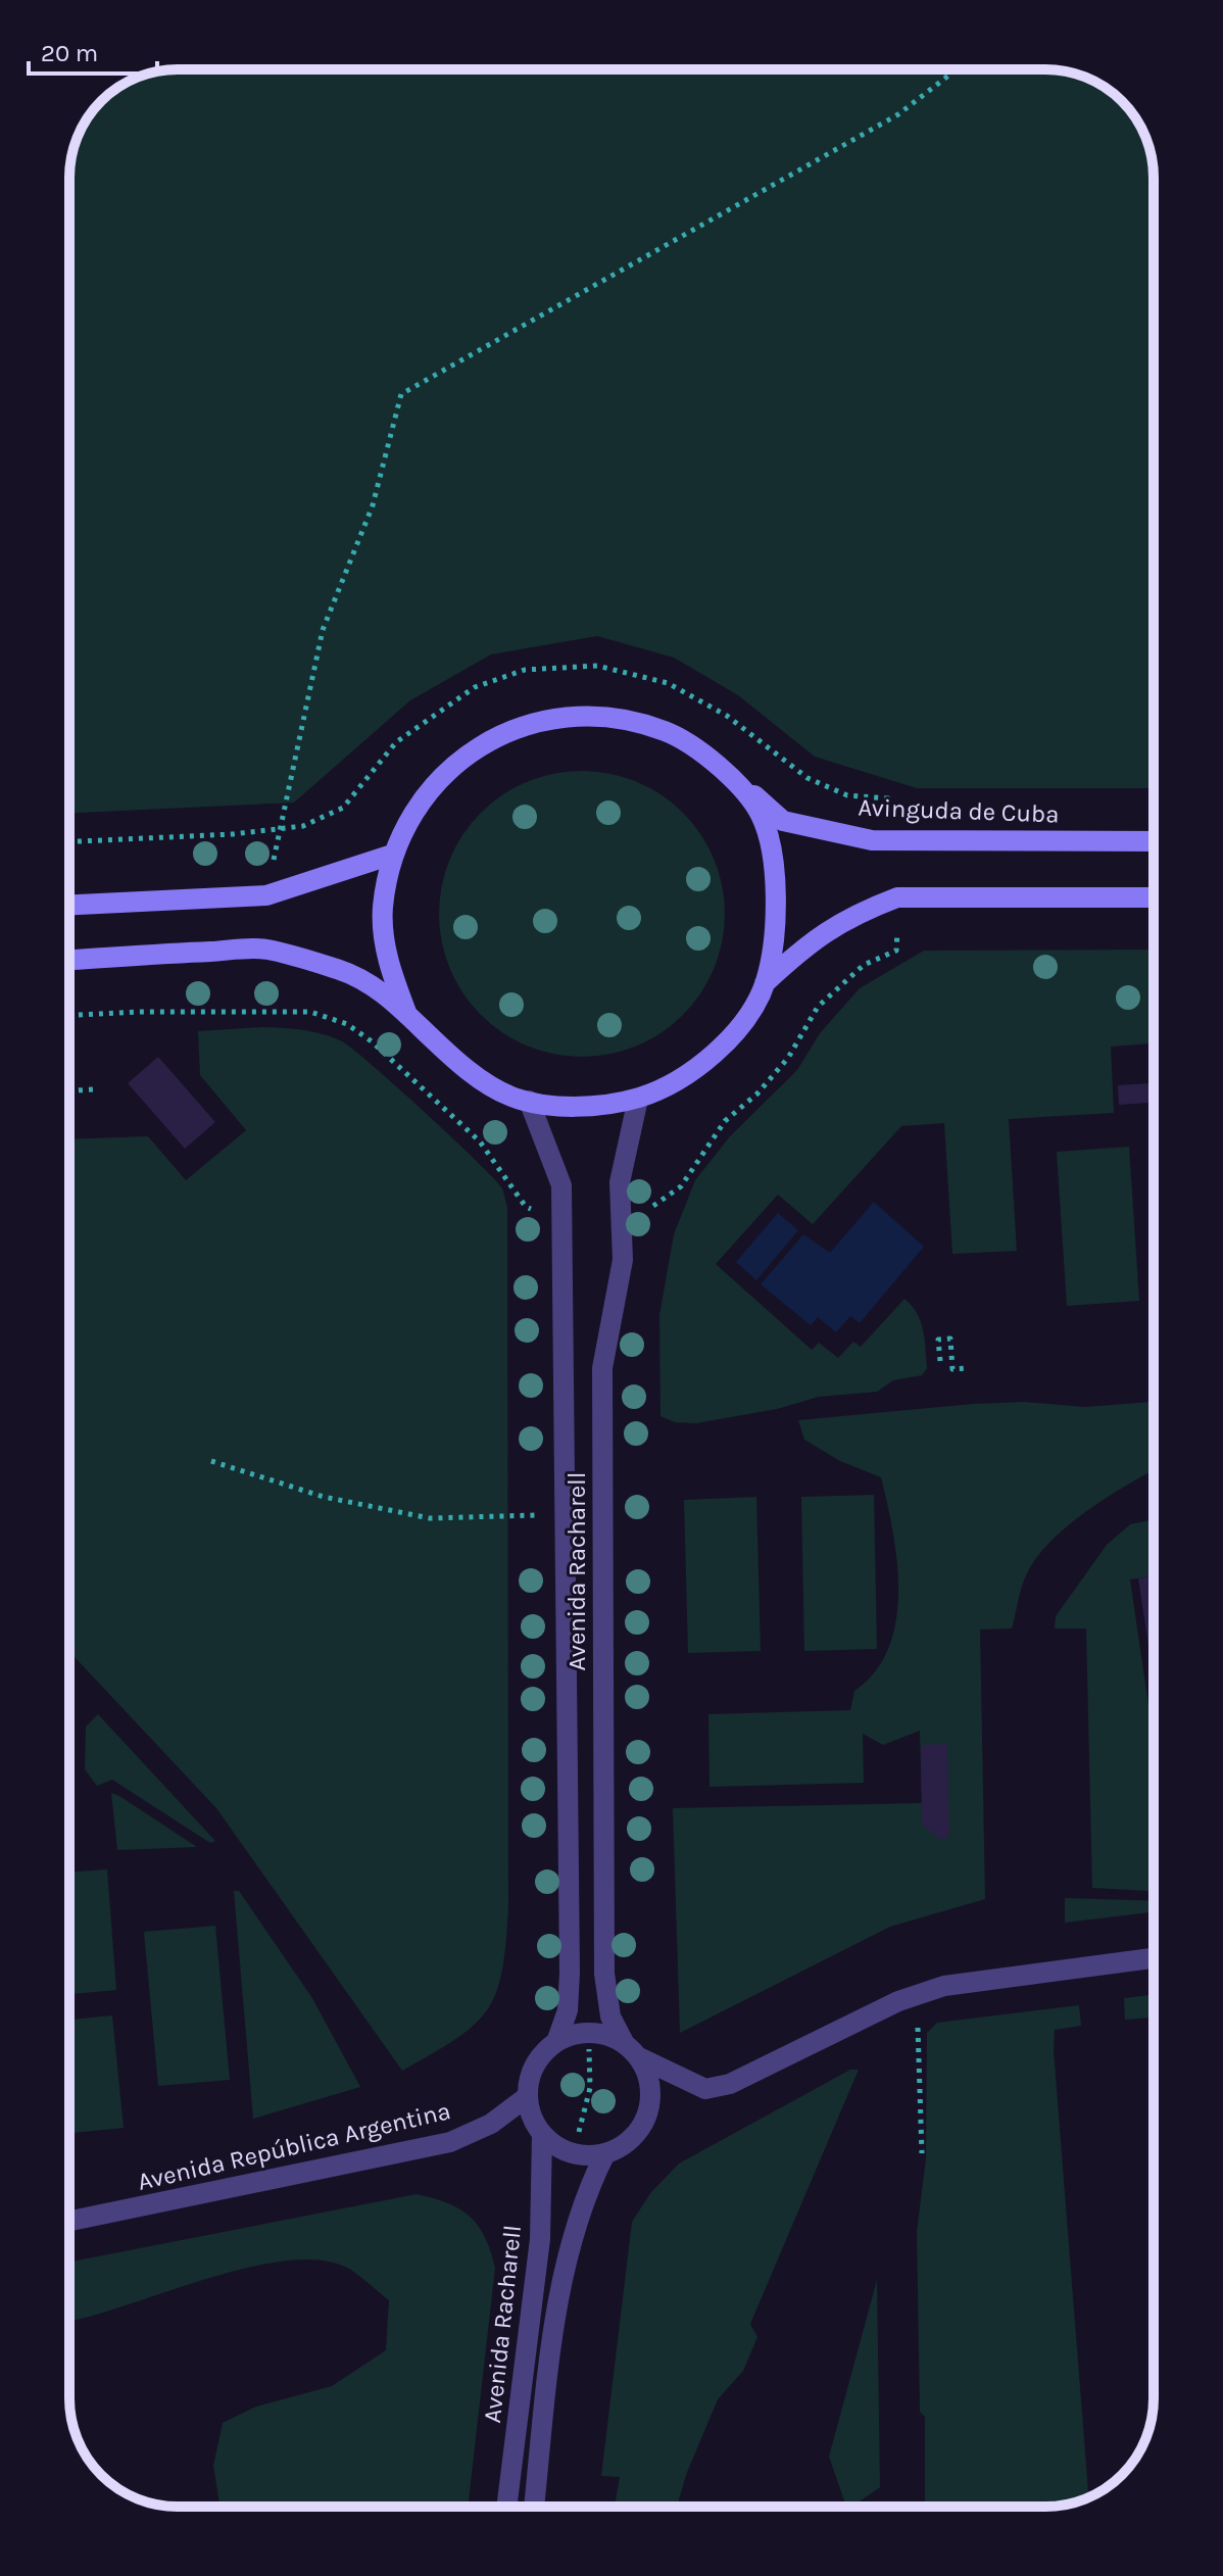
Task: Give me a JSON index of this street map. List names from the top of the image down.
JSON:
{
  "streets": {
    "main road": ["Avinguda de Cuba"],
    "street": ["Avenida Racharell", "Avenida República Argentina"]
  },
  "crossings": [
    ["Avenida Racharell", "Avenida República Argentina"]
  ],
  "scale_bar": "20 m"
}
